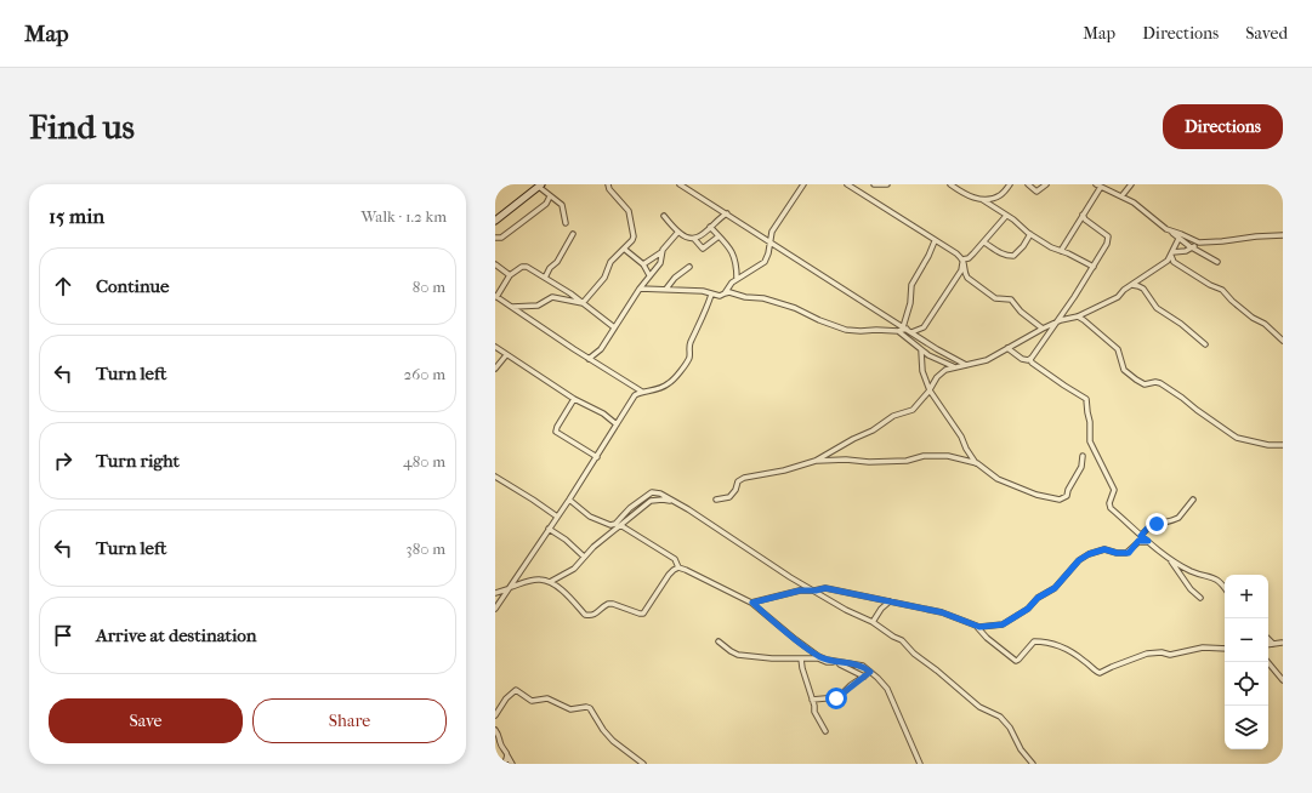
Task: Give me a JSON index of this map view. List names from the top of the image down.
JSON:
{
  "page": {
    "header": "Map",
    "nav": ["Map", "Directions", "Saved"],
    "buttons": [
      "Directions",
      ["Save", "Share"]
    ],
    "title": "Find us",
    "heading": ["15 min", "Walk · 1.2 km"],
    "list": [
      ["Continue", "80 m"],
      ["Turn left", "260 m"],
      ["Turn right", "480 m"],
      ["Turn left", "380 m"],
      "Arrive at destination"
    ],
    "map_buttons": ["+", "−"]
  }
}
